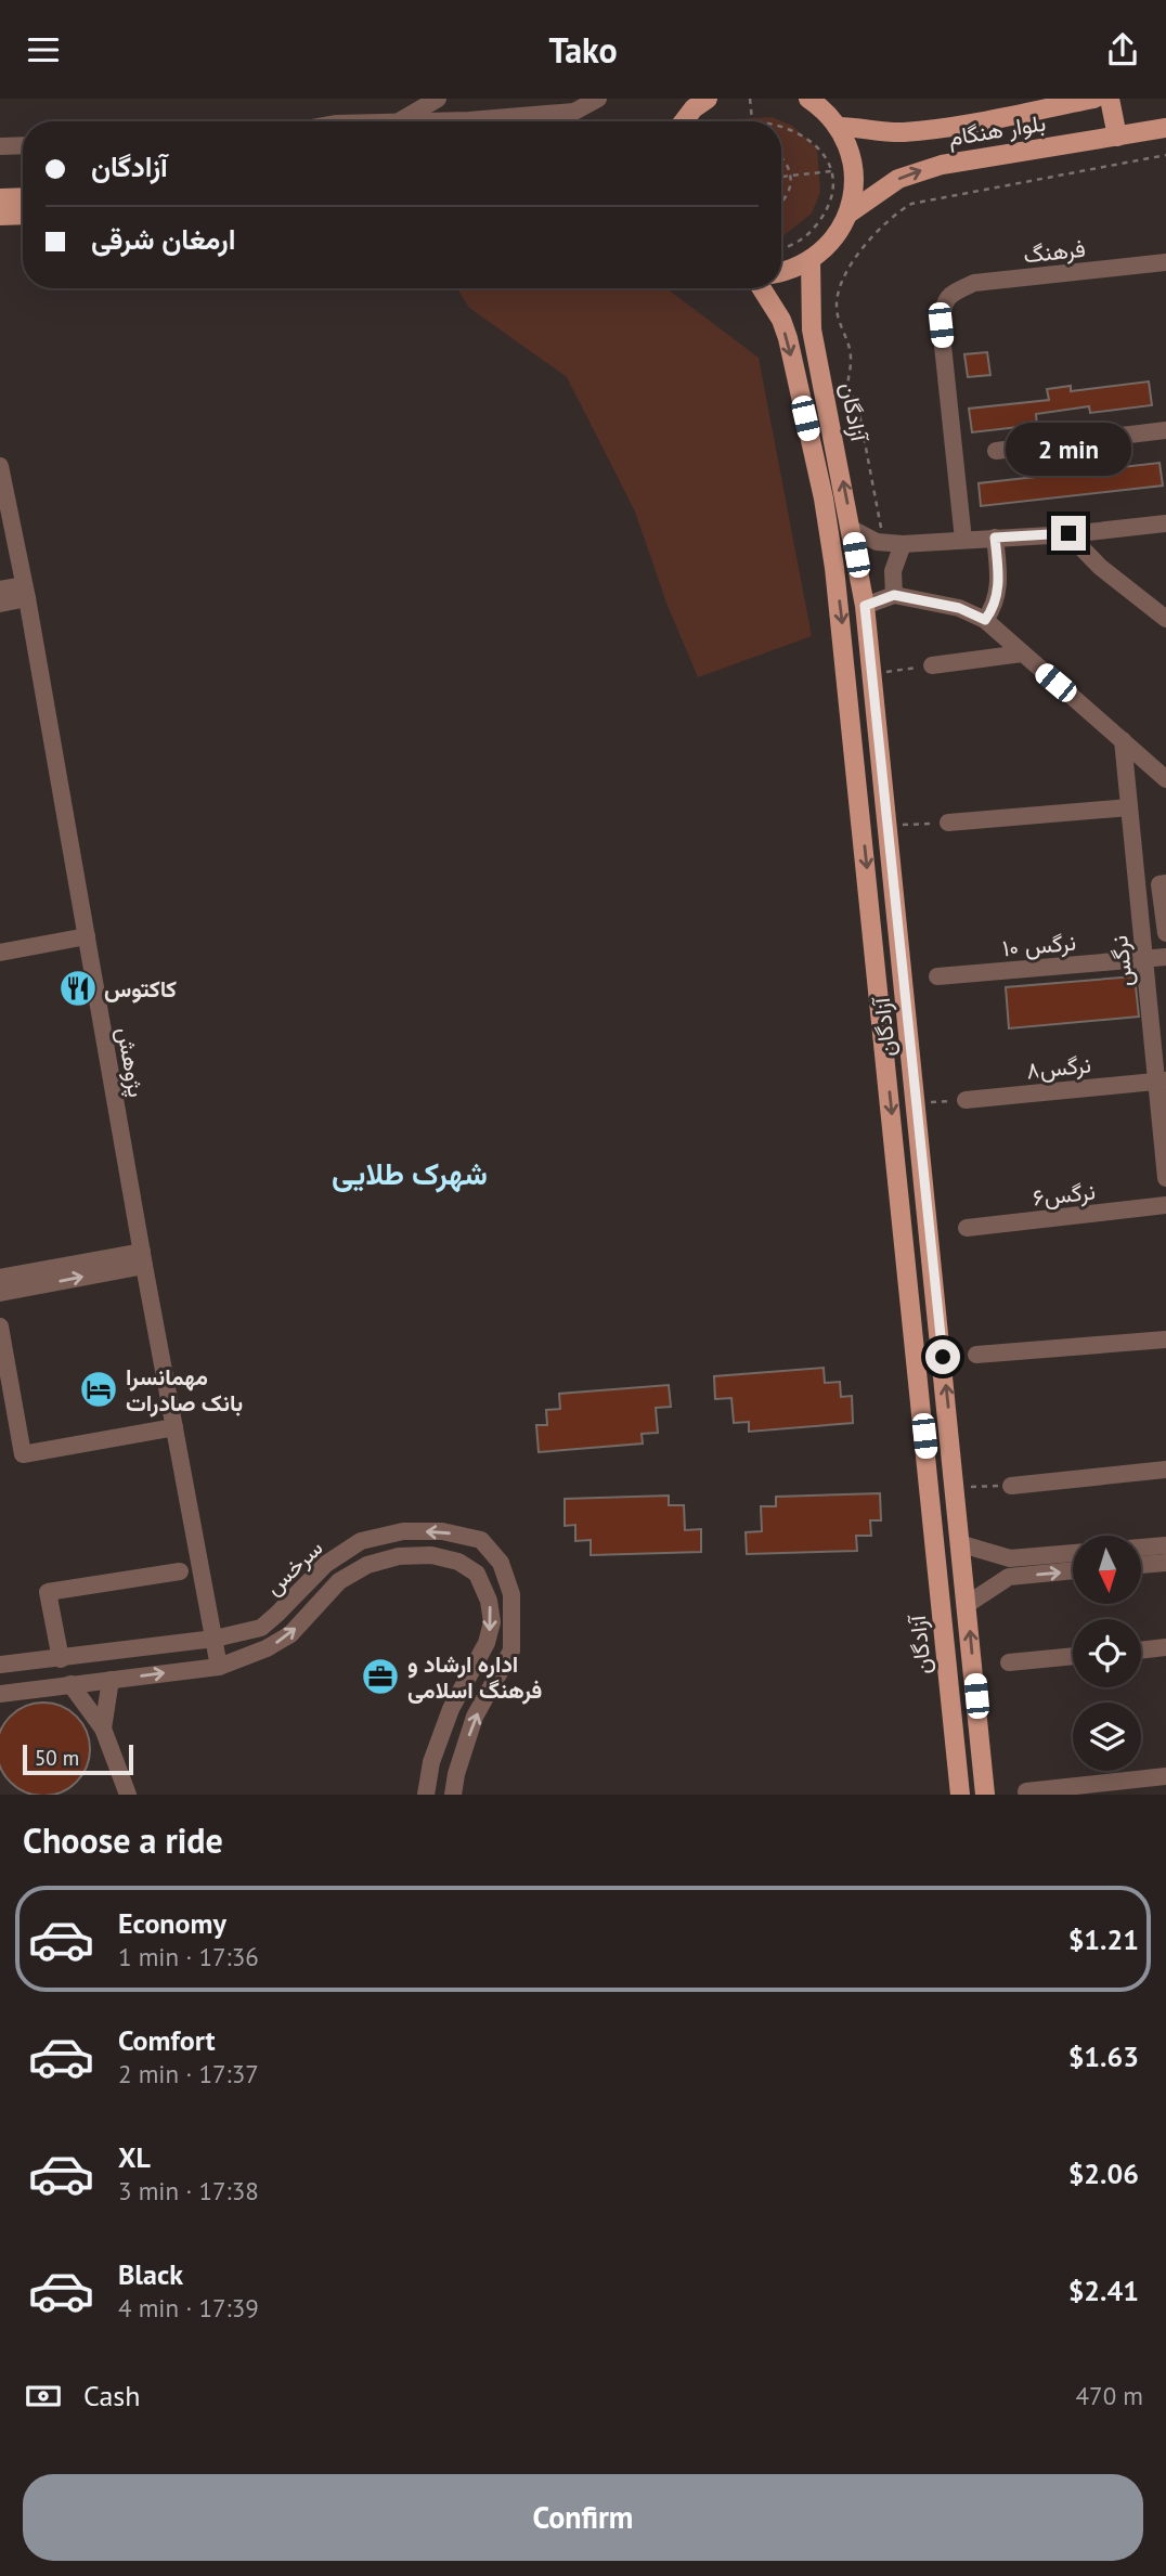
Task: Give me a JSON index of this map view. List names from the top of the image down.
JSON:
{
  "streets": {
    "main road": ["بلوار هنگام", "آزادگان"],
    "street": [
      "فرهنگ",
      "نرگس ۱۰",
      "نرگس",
      "پژوهش",
      "نرگس۸",
      "نرگس۶",
      "سرخس"
    ]
  },
  "crossings": [
    ["نرگس ۱۰", "نرگس"],
    ["نرگس", "نرگس۸"],
    ["پژوهش", "سرخس"]
  ],
  "districts": ["شهرک طلایی"],
  "places": {
    "restaurant": ["کاکتوس"],
    "hotel": ["مهمانسرا بانک صادرات"],
    "office": ["اداره ارشاد و فرهنگ اسلامی"]
  },
  "scale_bar": "50 m",
  "north": "bottom",
  "page": {
    "header": "Tako",
    "banner": ["آزادگان", "ارمغان شرقی"],
    "bubble": "2 min",
    "scale": "50 m",
    "heading": "Choose a ride",
    "list": [
      {
        "name": "Economy",
        "note": "1 min · 17:36",
        "value": "$1.21"
      },
      {
        "name": "Comfort",
        "note": "2 min · 17:37",
        "value": "$1.63"
      },
      {
        "name": "XL",
        "note": "3 min · 17:38",
        "value": "$2.06"
      },
      {
        "name": "Black",
        "note": "4 min · 17:39",
        "value": "$2.41"
      }
    ],
    "pay": ["Cash", "470 m"],
    "buttons": "Confirm"
  }
}
